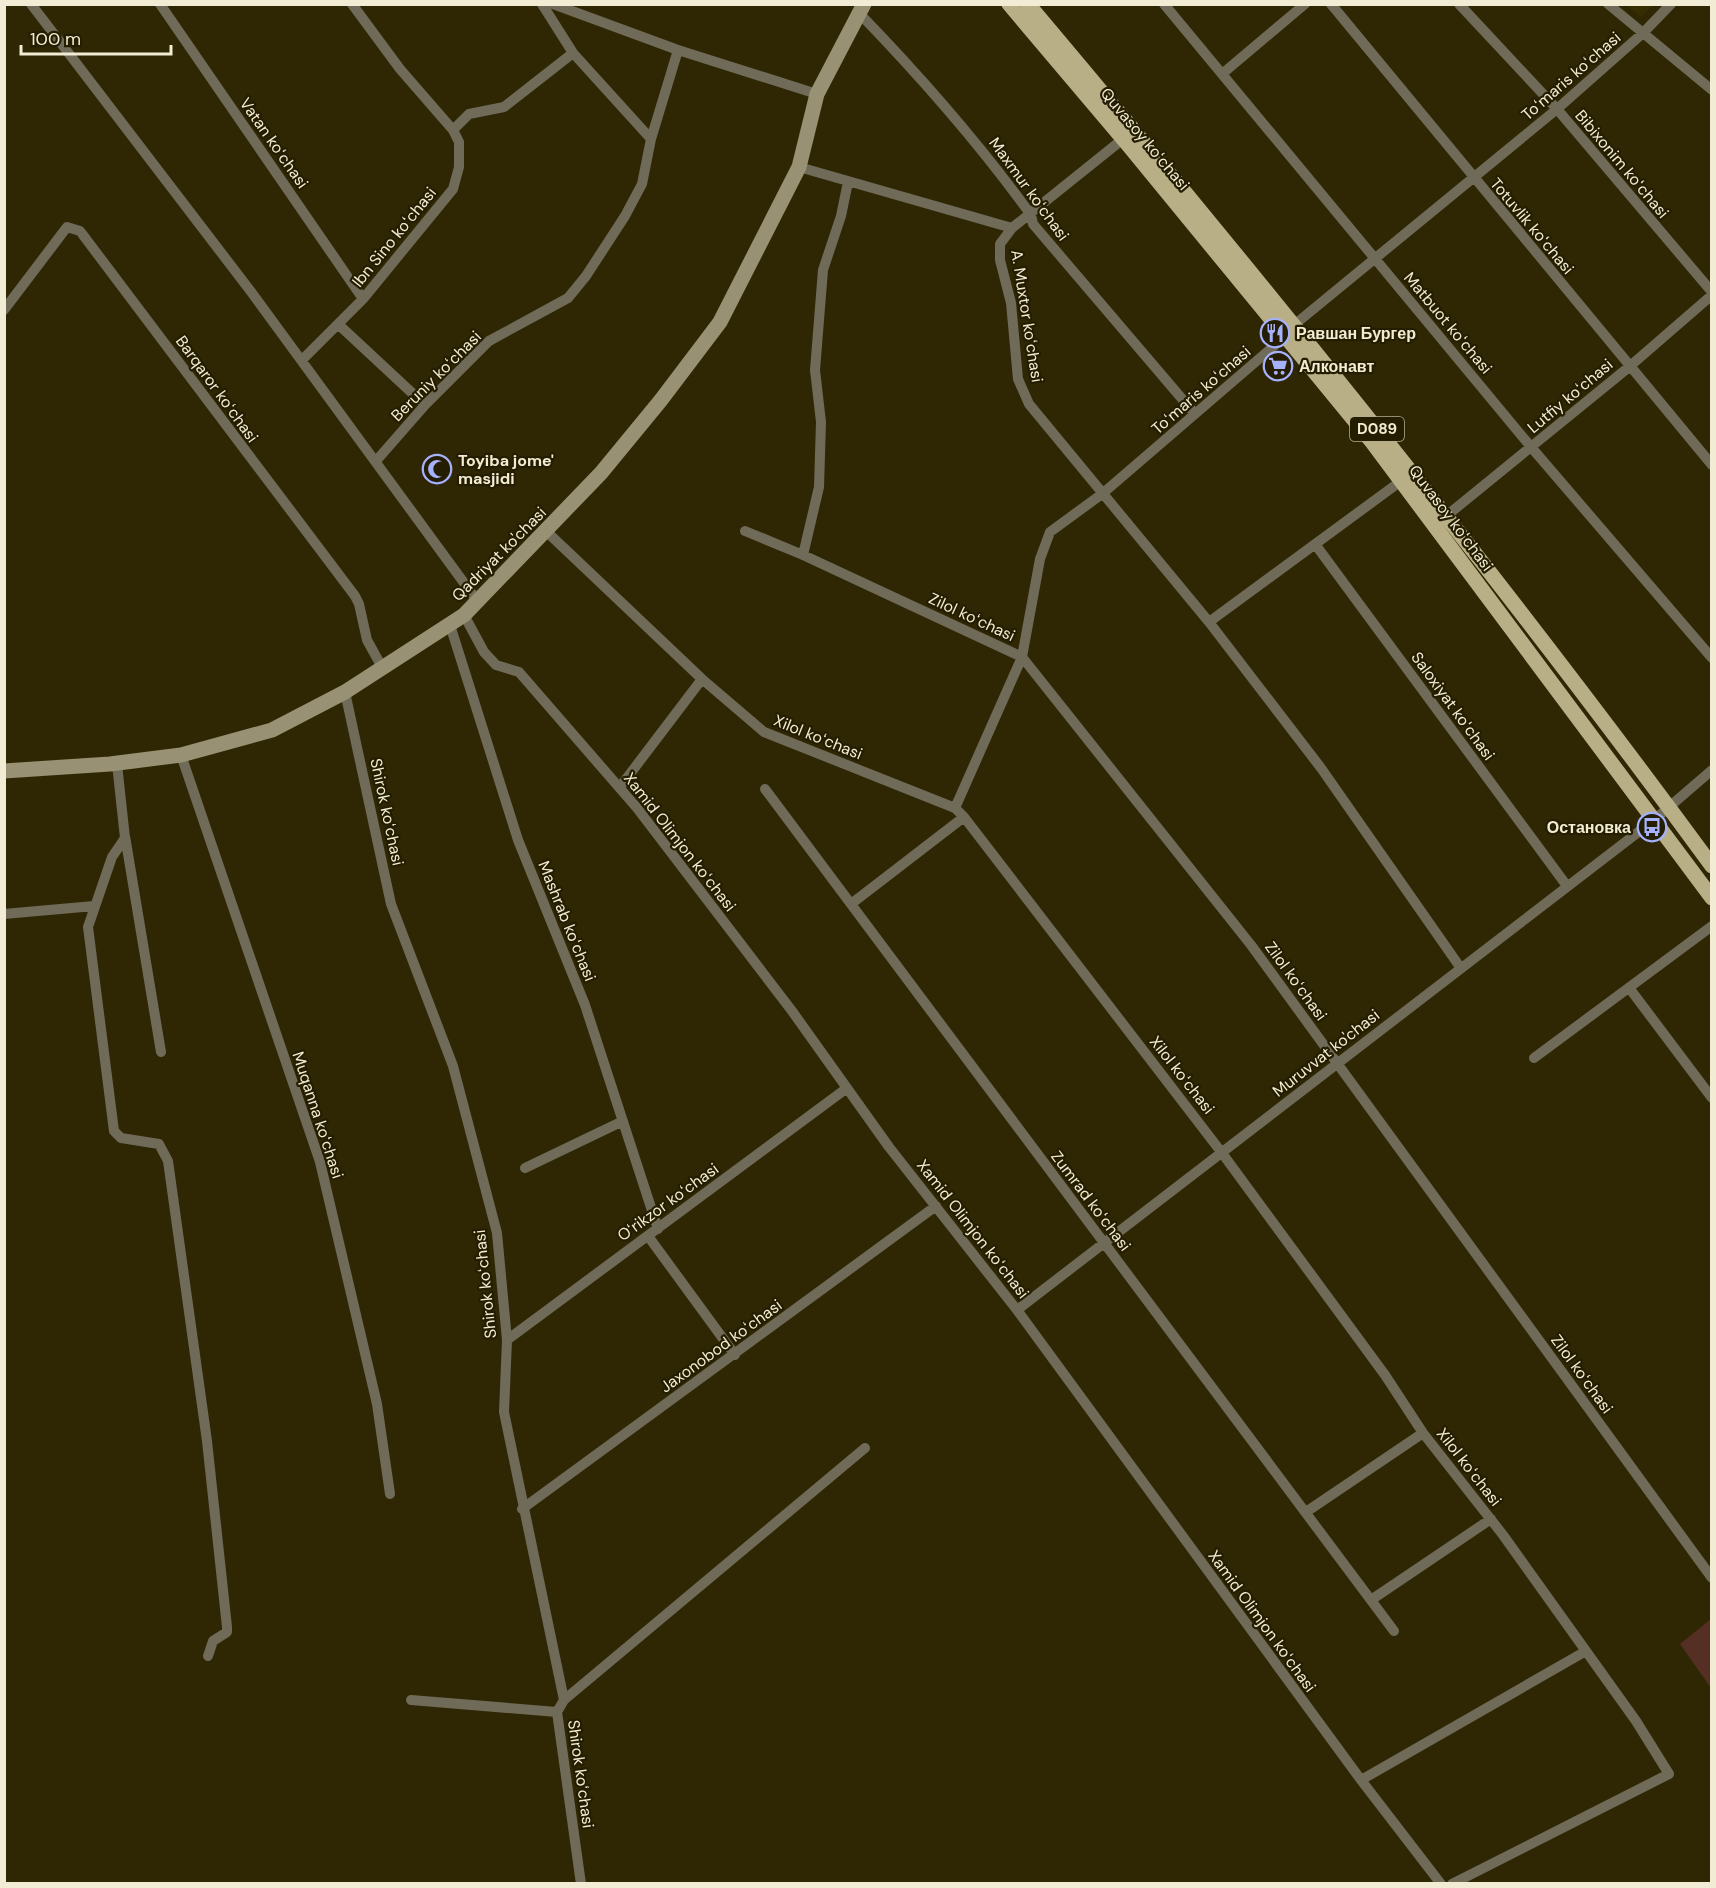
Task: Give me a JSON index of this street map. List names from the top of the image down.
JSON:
{
  "streets": {
    "main road": ["Quvasoy koʻchasi", "D089"],
    "street": [
      "Toʻmaris koʻchasi",
      "Vatan koʻchasi",
      "Bibixonim koʻchasi",
      "Maxmur koʻchasi",
      "Totuvlik koʻchasi",
      "Ibn Sino koʻchasi",
      "A. Muxtor koʻchasi",
      "Matbuot koʻchasi",
      "Beruniy koʻchasi",
      "Barqaror koʻchasi",
      "Lutfiy koʻchasi",
      "Qadriyat ko'chasi",
      "Zilol koʻchasi",
      "Saloxiyat koʻchasi",
      "Xilol koʻchasi",
      "Shirok koʻchasi",
      "Xamid Olimjon koʻchasi",
      "Mashrab koʻchasi",
      "Muruvvat ko'chasi",
      "Muqanna koʻchasi",
      "Zumrad koʻchasi",
      "Oʻrikzor koʻchasi",
      "Jaxonobod koʻchasi"
    ]
  },
  "crossings": [
    ["Toʻmaris koʻchasi", "Quvasoy koʻchasi"],
    ["Toʻmaris koʻchasi", "Bibixonim koʻchasi"],
    ["Toʻmaris koʻchasi", "Maxmur koʻchasi"],
    ["Toʻmaris koʻchasi", "Totuvlik koʻchasi"],
    ["Toʻmaris koʻchasi", "A. Muxtor koʻchasi"],
    ["Toʻmaris koʻchasi", "Matbuot koʻchasi"],
    ["Toʻmaris koʻchasi", "Zilol koʻchasi"],
    ["Toʻmaris koʻchasi", "Xilol koʻchasi"],
    ["Quvasoy koʻchasi", "Lutfiy koʻchasi"],
    ["Quvasoy koʻchasi", "Muruvvat ko'chasi"],
    ["Vatan koʻchasi", "Ibn Sino koʻchasi"],
    ["Bibixonim koʻchasi", "Lutfiy koʻchasi"],
    ["Maxmur koʻchasi", "Qadriyat ko'chasi"],
    ["Totuvlik koʻchasi", "Lutfiy koʻchasi"],
    ["A. Muxtor koʻchasi", "Muruvvat ko'chasi"],
    ["Matbuot koʻchasi", "Lutfiy koʻchasi"],
    ["Barqaror koʻchasi", "Qadriyat ko'chasi"],
    ["Qadriyat ko'chasi", "Xilol koʻchasi"],
    ["Qadriyat ko'chasi", "Shirok koʻchasi"],
    ["Qadriyat ko'chasi", "Xamid Olimjon koʻchasi"],
    ["Qadriyat ko'chasi", "Mashrab koʻchasi"],
    ["Qadriyat ko'chasi", "Muqanna koʻchasi"],
    ["Zilol koʻchasi", "Muruvvat ko'chasi"],
    ["Saloxiyat koʻchasi", "Muruvvat ko'chasi"],
    ["Xilol koʻchasi", "Muruvvat ko'chasi"],
    ["Shirok koʻchasi", "Oʻrikzor koʻchasi"],
    ["Shirok koʻchasi", "Jaxonobod koʻchasi"],
    ["Xamid Olimjon koʻchasi", "Muruvvat ko'chasi"],
    ["Xamid Olimjon koʻchasi", "Oʻrikzor koʻchasi"],
    ["Xamid Olimjon koʻchasi", "Jaxonobod koʻchasi"],
    ["Mashrab koʻchasi", "Oʻrikzor koʻchasi"],
    ["Muruvvat ko'chasi", "Zumrad koʻchasi"]
  ],
  "places": {
    "restaurant": ["Равшан Бургер"],
    "supermarket": ["Алконавт"],
    "mosque": ["Toyiba jome' masjidi"],
    "bus stop": ["Остановка"]
  },
  "scale_bar": "100 m"
}
